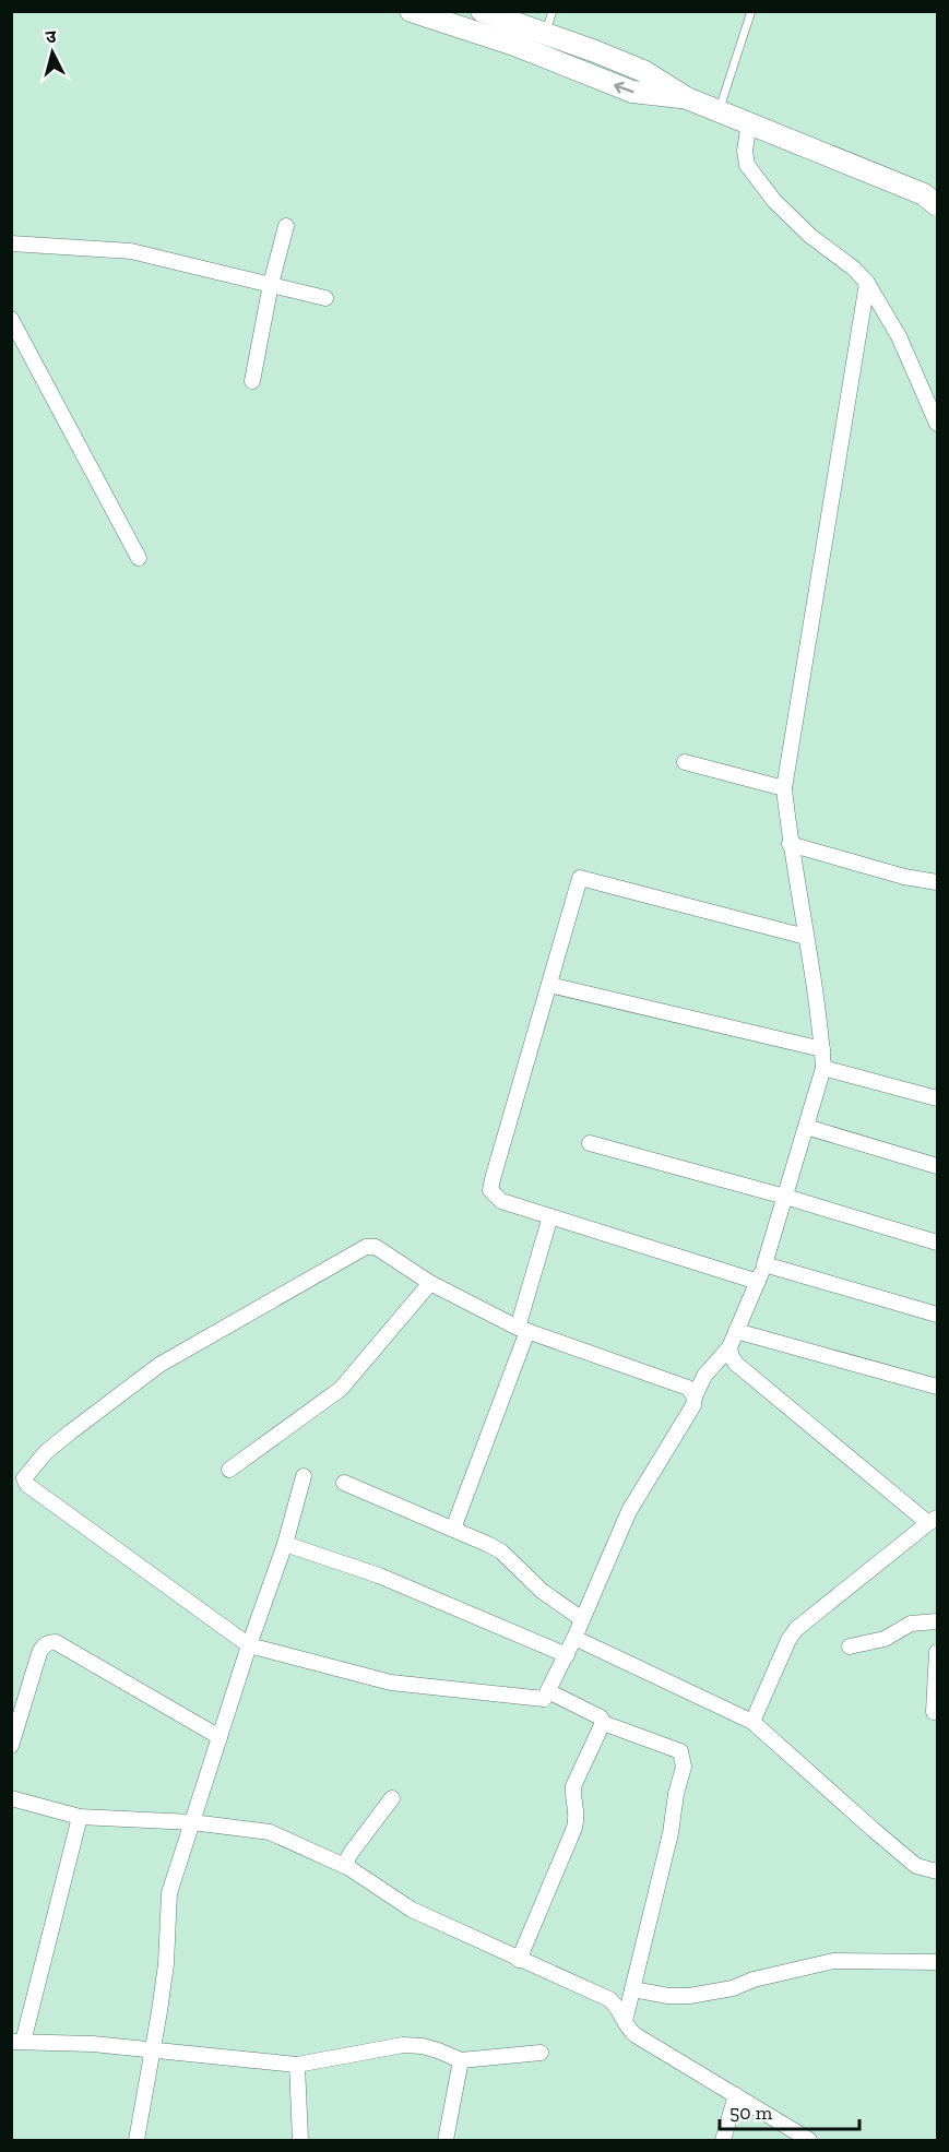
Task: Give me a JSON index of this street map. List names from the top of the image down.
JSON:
{
  "scale_bar": "50 m",
  "north": "top"
}
